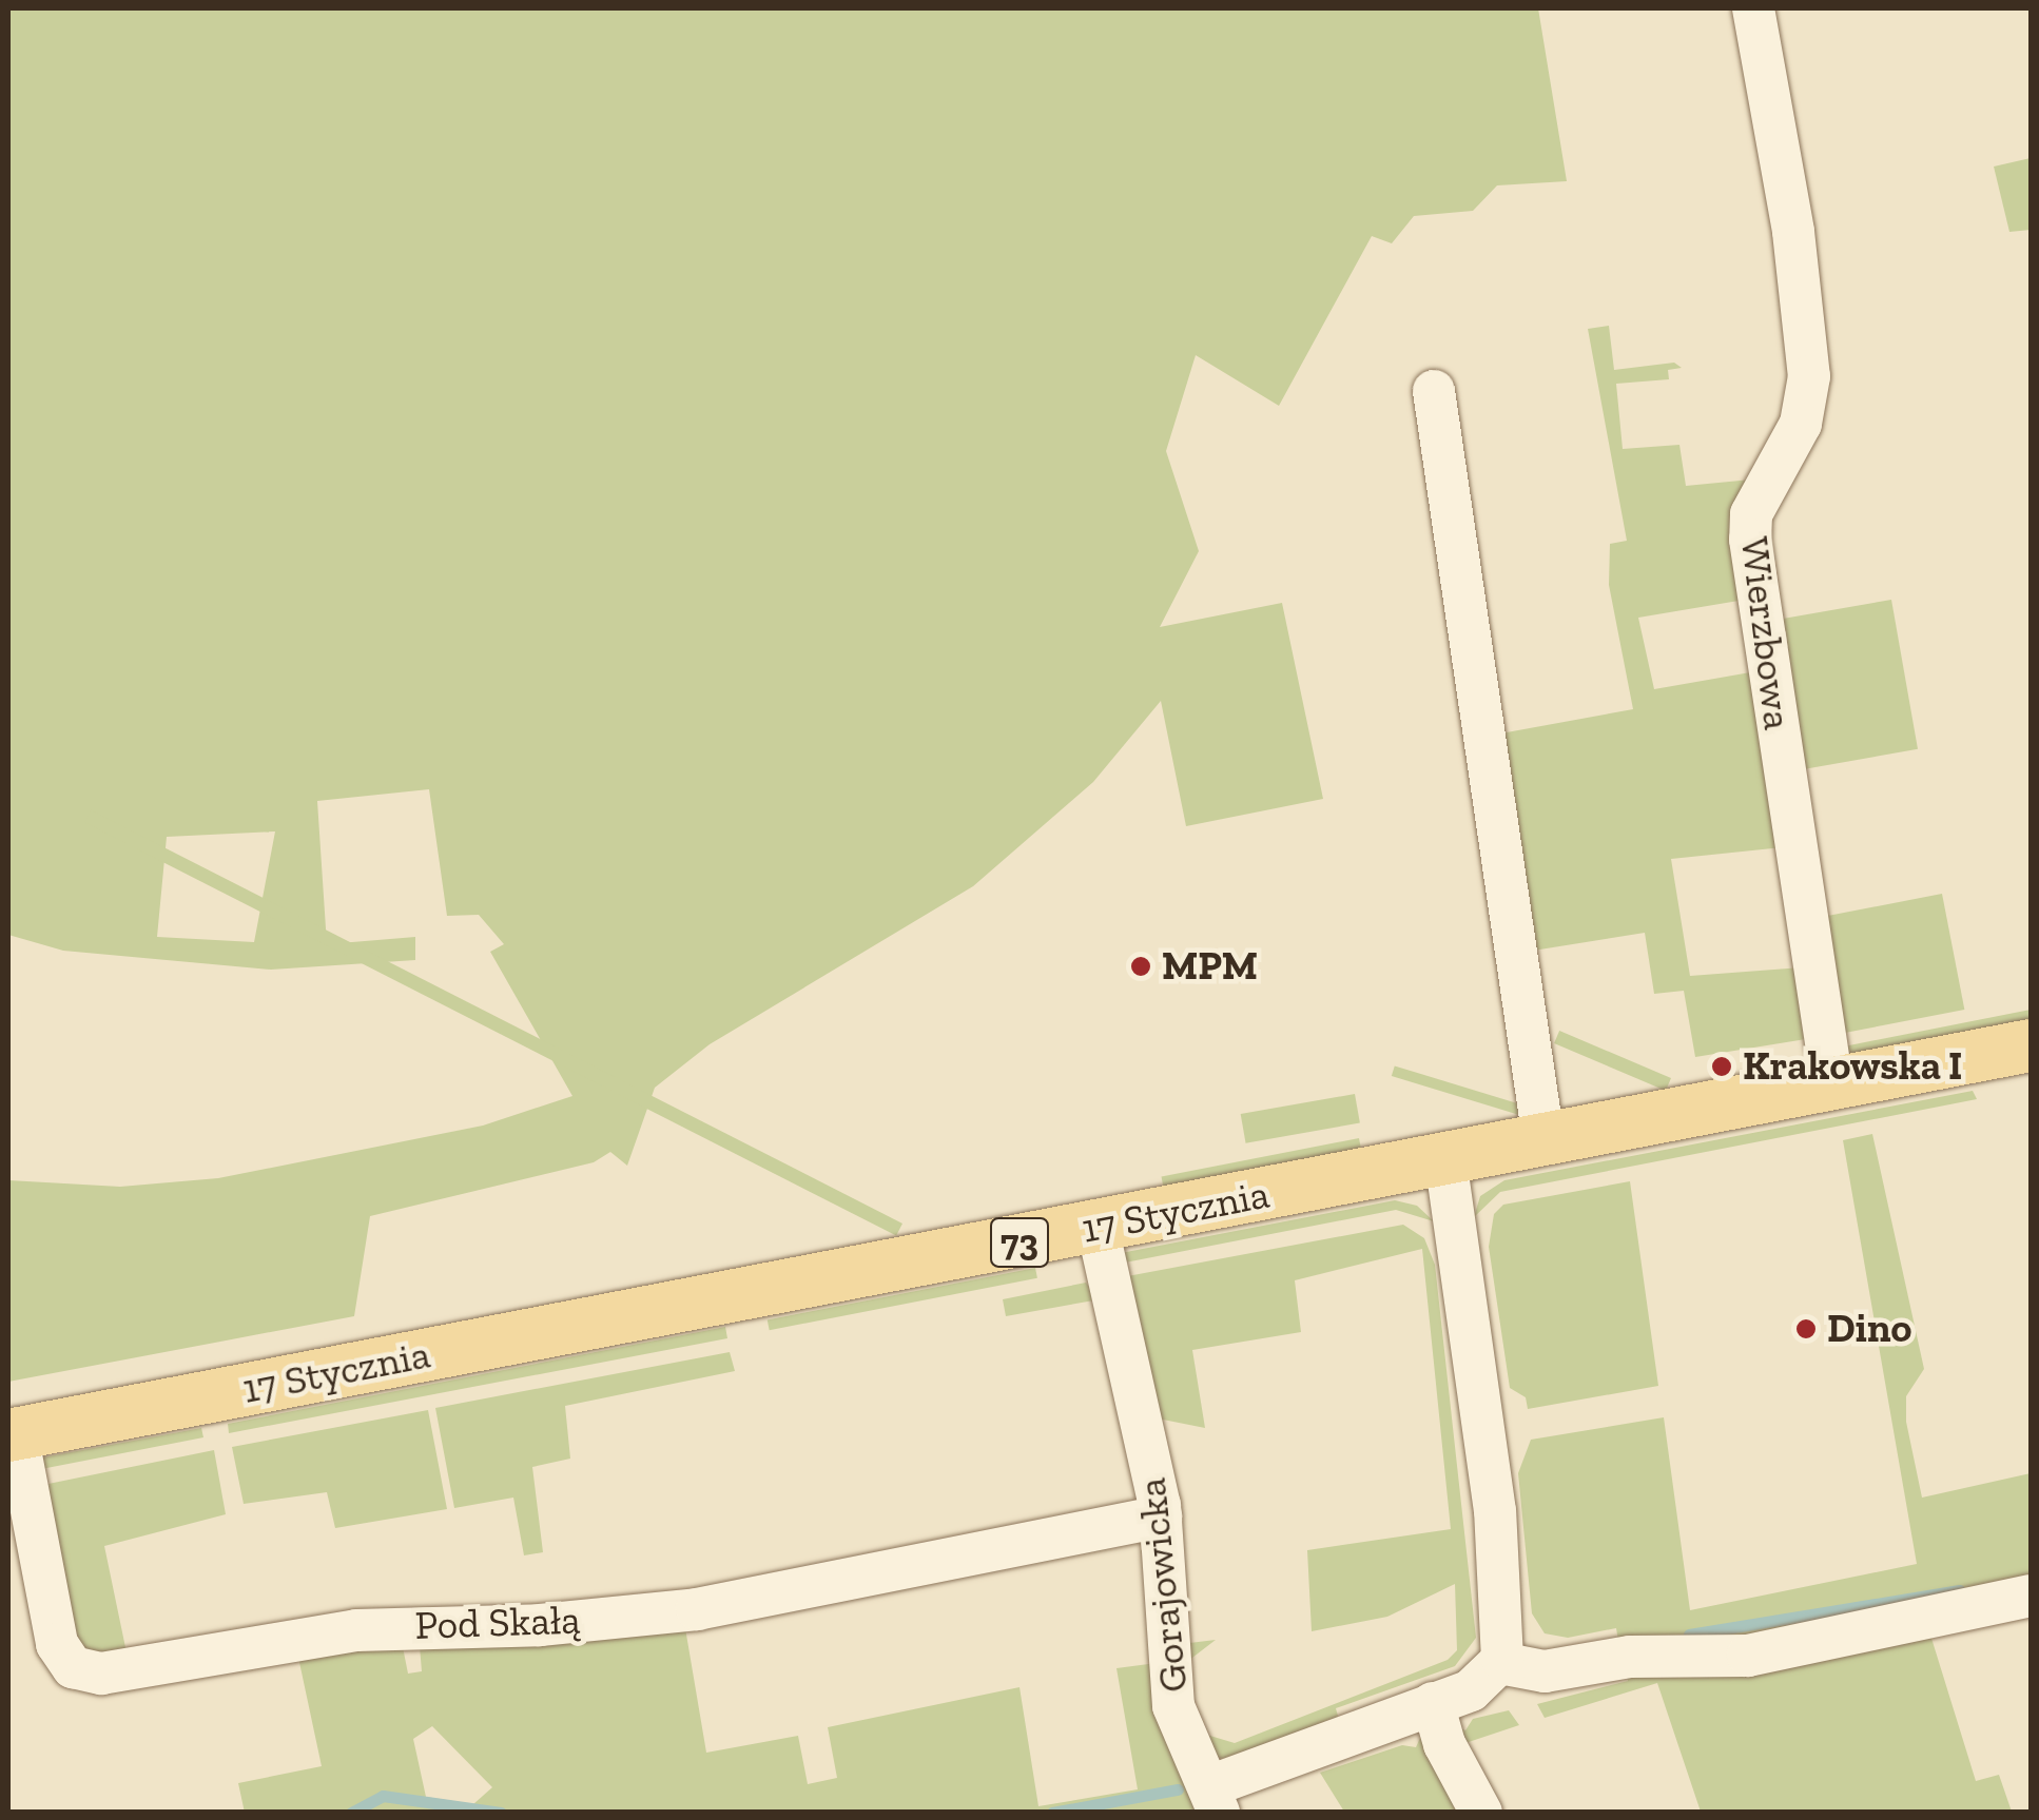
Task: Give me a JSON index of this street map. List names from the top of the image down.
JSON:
{
  "streets": {
    "main road": ["17 Stycznia", "73"],
    "street": ["Wierzbowa", "Gorajowicka", "Pod Skałą"]
  },
  "crossings": [
    ["Wierzbowa", "17 Stycznia"],
    ["17 Stycznia", "Gorajowicka"],
    ["17 Stycznia", "Pod Skałą"],
    ["Gorajowicka", "Pod Skałą"]
  ],
  "places": ["MPM", "Krakowska I", "Dino"]
}
